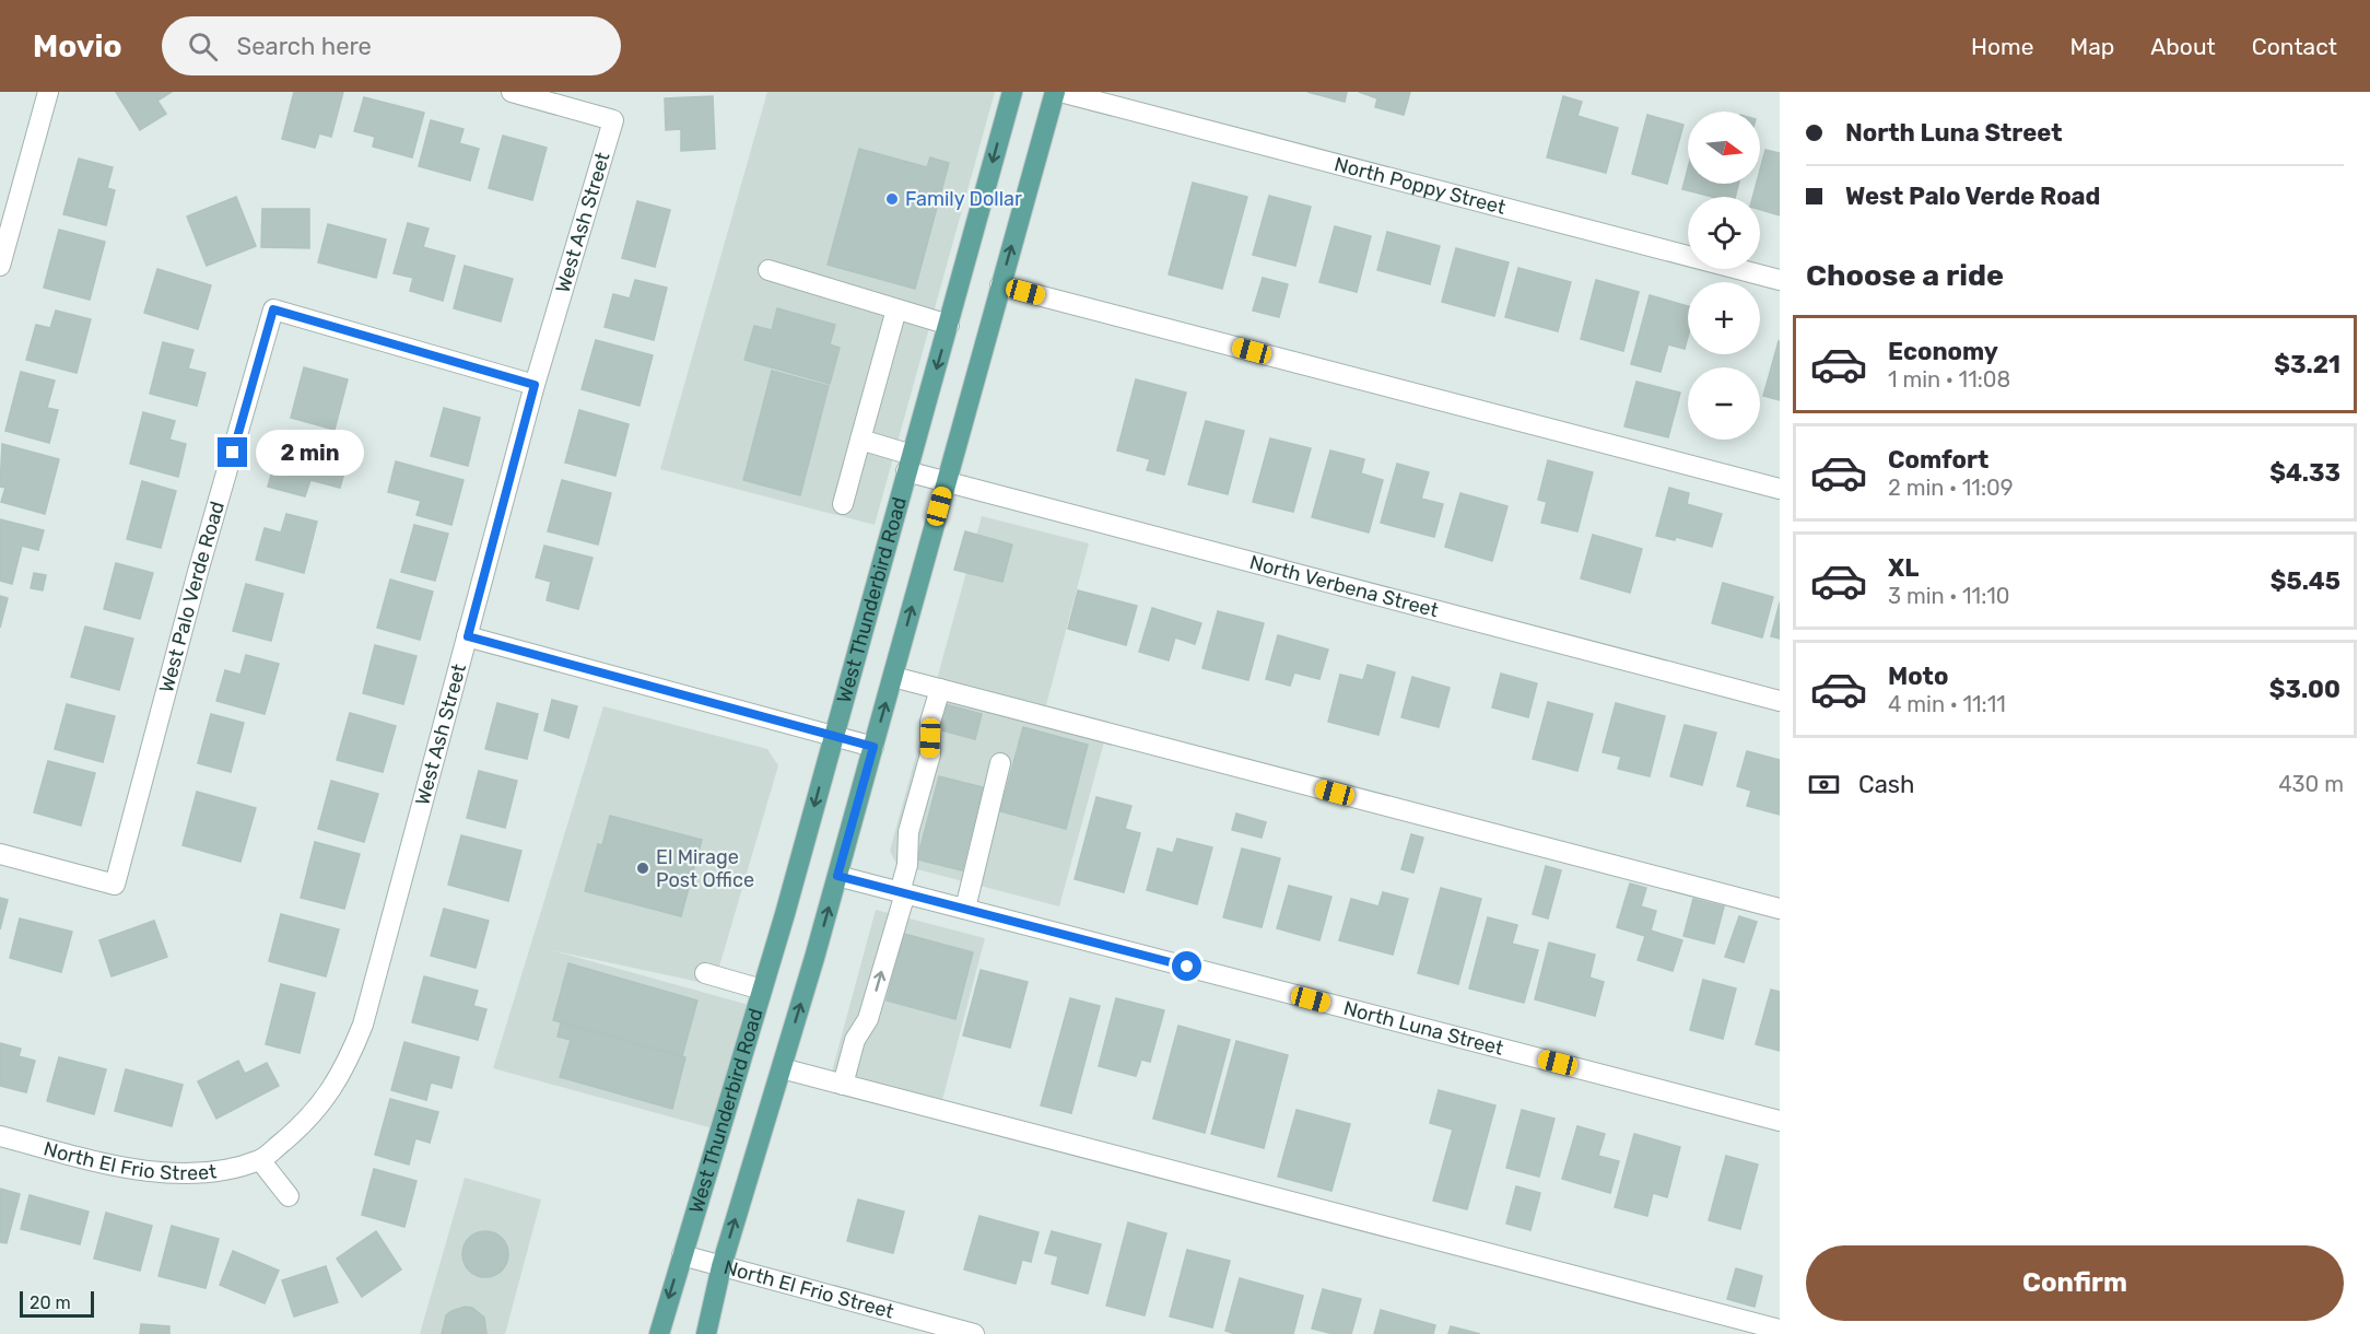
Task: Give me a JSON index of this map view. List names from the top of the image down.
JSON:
{
  "streets": {
    "main road": ["West Thunderbird Road"],
    "street": [
      "North Poppy Street",
      "West Ash Street",
      "North Verbena Street",
      "West Palo Verde Road",
      "North Luna Street",
      "North El Frio Street"
    ]
  },
  "crossings": [
    ["West Ash Street", "West Palo Verde Road"],
    ["West Ash Street", "North El Frio Street"],
    ["North Verbena Street", "West Thunderbird Road"],
    ["West Thunderbird Road", "North Luna Street"],
    ["West Thunderbird Road", "North El Frio Street"]
  ],
  "places": ["Family Dollar", "El Mirage Post Office"],
  "scale_bar": "20 m",
  "north": "right",
  "page": {
    "header": "Movio",
    "search": "Search here",
    "nav": [
      "Home",
      "Map",
      "About",
      "Contact"
    ],
    "banner": ["North Luna Street", "West Palo Verde Road"],
    "map_buttons": ["+", "−"],
    "heading": "Choose a ride",
    "list": [
      {
        "name": "Economy",
        "note": "1 min · 11:08",
        "value": "$3.21"
      },
      {
        "name": "Comfort",
        "note": "2 min · 11:09",
        "value": "$4.33"
      },
      {
        "name": "XL",
        "note": "3 min · 11:10",
        "value": "$5.45"
      },
      {
        "name": "Moto",
        "note": "4 min · 11:11",
        "value": "$3.00"
      }
    ],
    "bubble": "2 min",
    "pay": ["Cash", "430 m"],
    "buttons": "Confirm",
    "scale": "20 m"
  }
}
